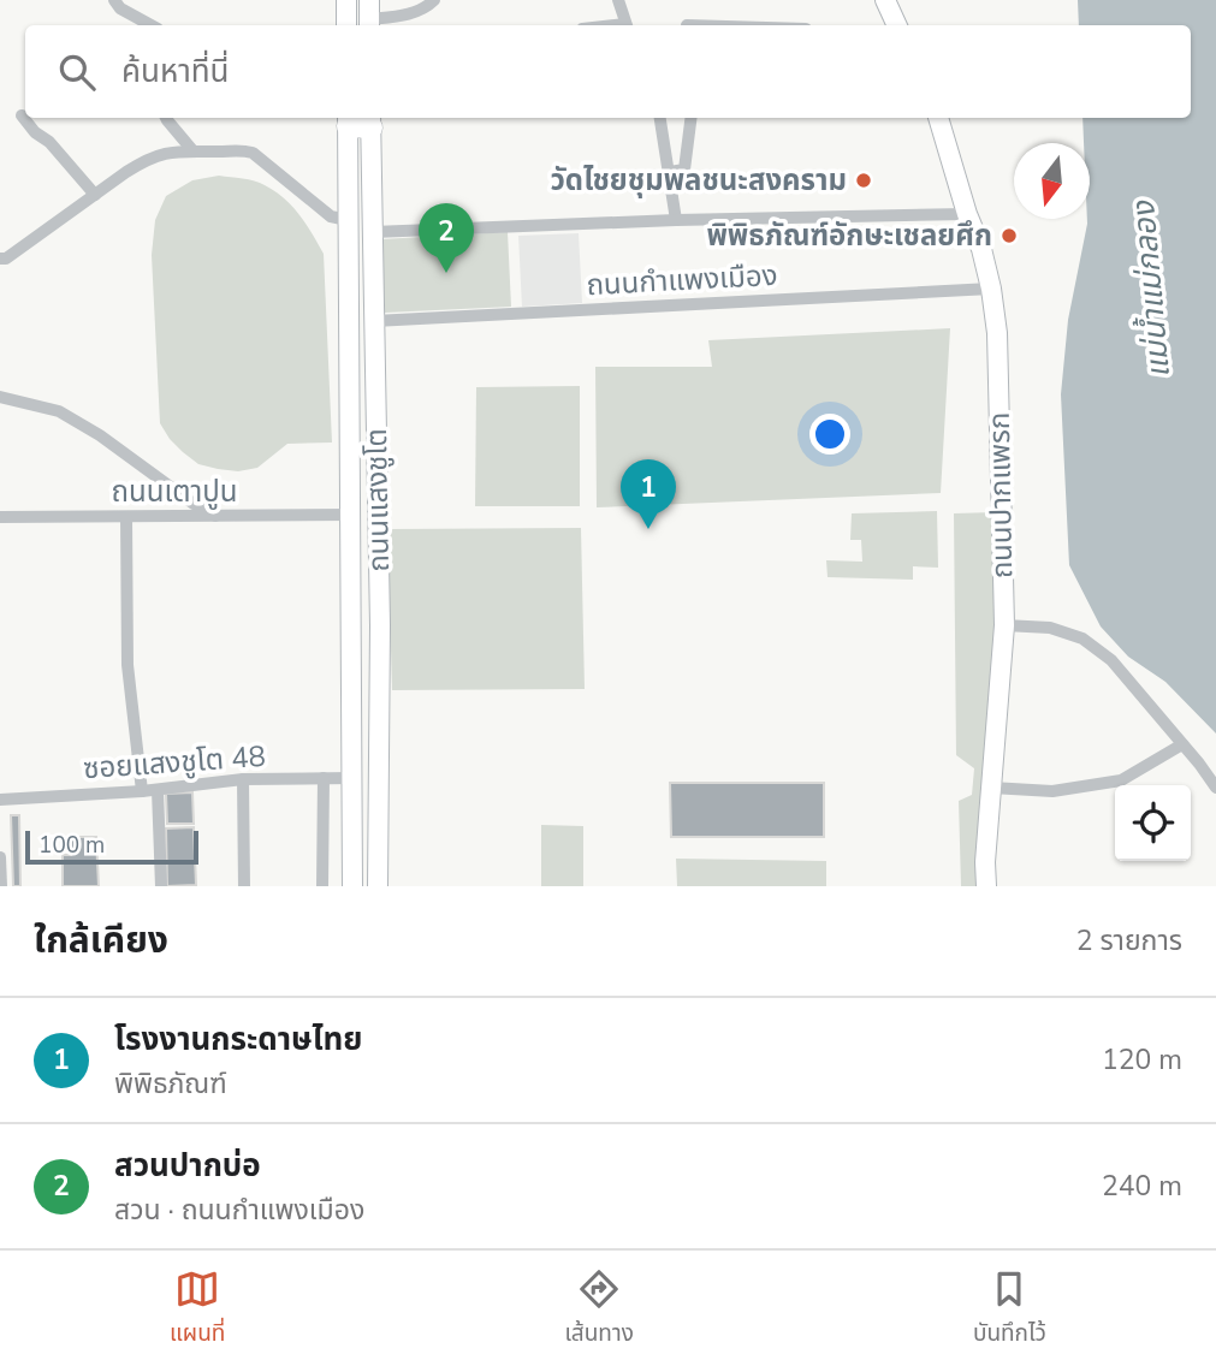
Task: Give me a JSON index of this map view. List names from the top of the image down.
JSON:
{
  "streets": {
    "main road": ["ถนนปากแพรก", "ถนนแสงชูโต"],
    "street": ["ถนนกำแพงเมือง", "ถนนเตาปูน", "ซอยแสงชูโต 48"]
  },
  "crossings": [
    ["ถนนกำแพงเมือง", "ถนนปากแพรก"],
    ["ถนนกำแพงเมือง", "ถนนแสงชูโต"],
    ["ถนนเตาปูน", "ถนนแสงชูโต"],
    ["ถนนแสงชูโต", "ซอยแสงชูโต 48"]
  ],
  "water": ["แม่น้ำแม่กลอง"],
  "places": ["วัดไชยชุมพลชนะสงคราม", "พิพิธภัณฑ์อักษะเชลยศึก"],
  "scale_bar": "100 m",
  "north": "bottom",
  "page": {
    "search": "ค้นหาที่นี่",
    "pins": ["2", "1"],
    "scale": "100 m",
    "heading": ["ใกล้เคียง", "2 รายการ"],
    "list": [
      {
        "mark": "1",
        "name": "โรงงานกระดาษไทย",
        "note": "พิพิธภัณฑ์",
        "value": "120 m"
      },
      {
        "mark": "2",
        "name": "สวนปากบ่อ",
        "note": "สวน · ถนนกำแพงเมือง",
        "value": "240 m"
      }
    ],
    "nav": ["แผนที่", "เส้นทาง", "บันทึกไว้"]
  }
}
